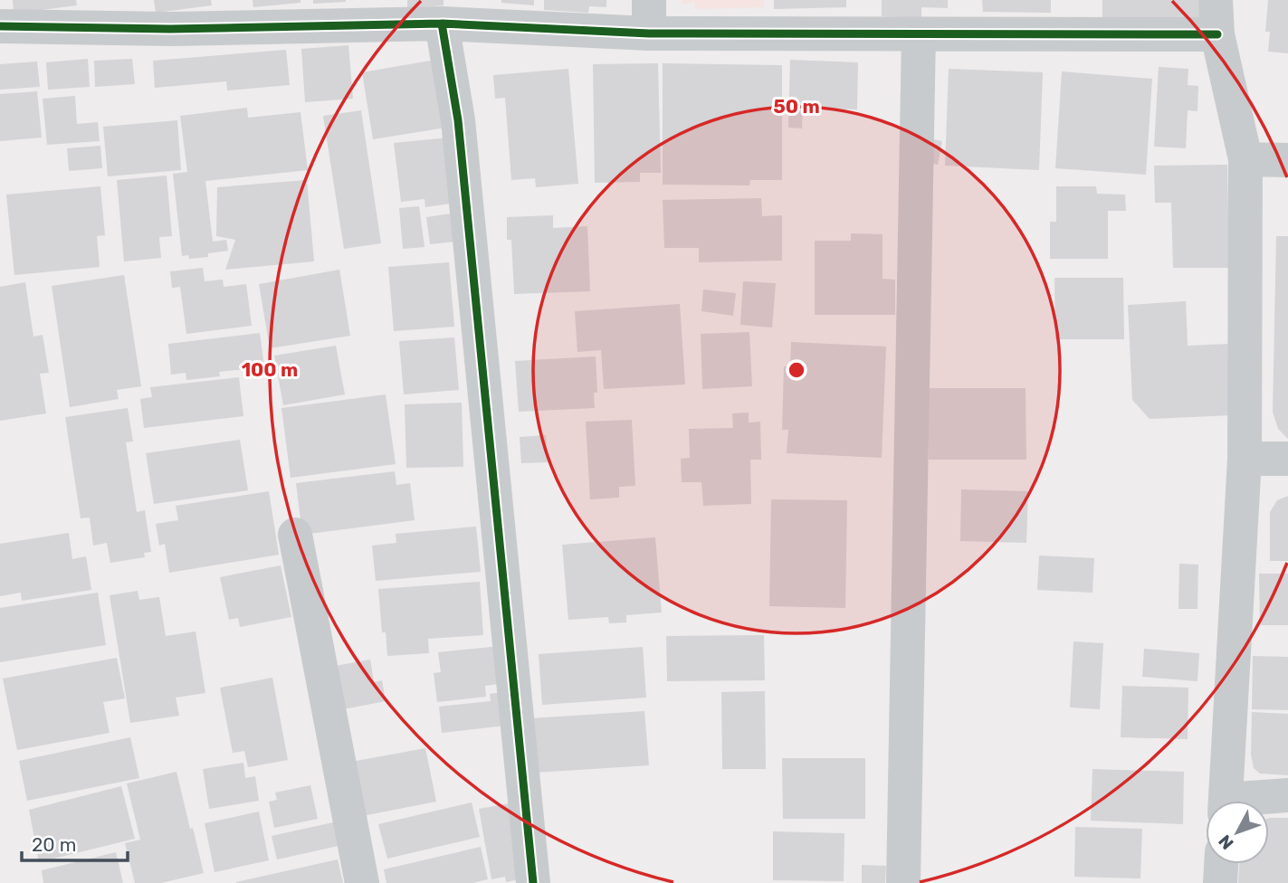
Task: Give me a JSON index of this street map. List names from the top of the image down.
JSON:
{
  "scale_bar": "20 m",
  "north": "bottom left",
  "rings": ["50 m", "100 m"]
}
